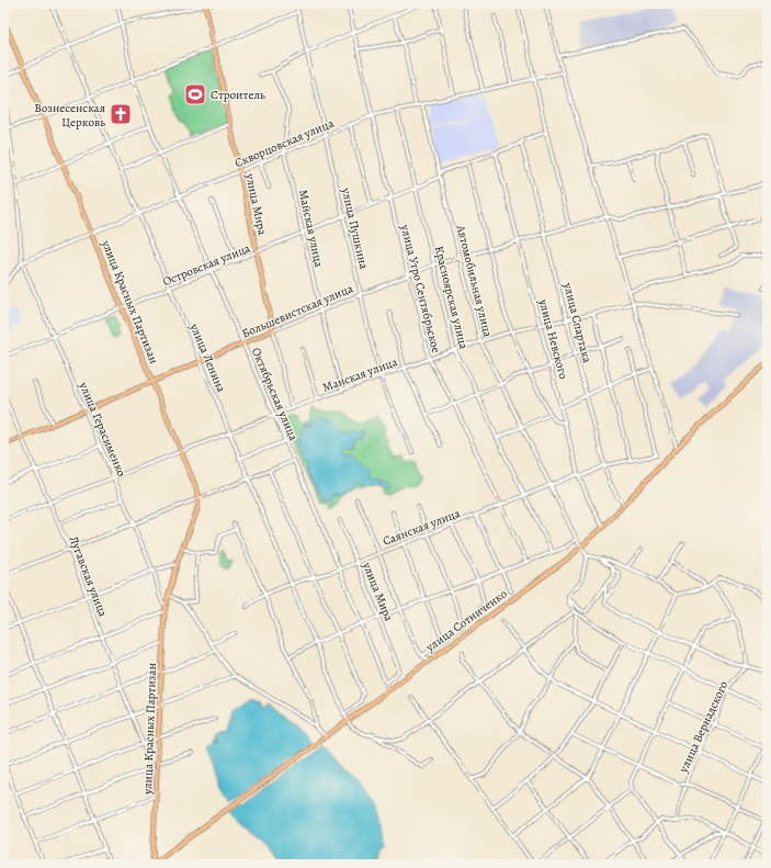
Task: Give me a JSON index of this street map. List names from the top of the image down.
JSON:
{
  "streets": {
    "main road": [
      "улица Мира",
      "улица Красных Партизан",
      "Большевистская улица",
      "улица Сотниченко"
    ],
    "street": [
      "Скворцовская улица",
      "Майская улица",
      "улица Пушкина",
      "Островская улица",
      "Автомобильная улица",
      "улица Утро Сентябрьское",
      "Красноярская улица",
      "улица Спартака",
      "улица Невского",
      "улица Ленина",
      "Манская улица",
      "Октябрьская улица",
      "улица Герасименко",
      "Саянская улица",
      "Лугавская улица",
      "улица Вернадского"
    ]
  },
  "crossings": [
    ["Скворцовская улица", "улица Мира"],
    ["Скворцовская улица", "Майская улица"],
    ["Скворцовская улица", "улица Пушкина"],
    ["Скворцовская улица", "Автомобильная улица"],
    ["Скворцовская улица", "улица Утро Сентябрьское"],
    ["Скворцовская улица", "Красноярская улица"],
    ["Скворцовская улица", "улица Красных Партизан"],
    ["Скворцовская улица", "улица Ленина"],
    ["Скворцовская улица", "Октябрьская улица"],
    ["Скворцовская улица", "улица Герасименко"],
    ["улица Мира", "Островская улица"],
    ["улица Мира", "Большевистская улица"],
    ["улица Мира", "Манская улица"],
    ["улица Мира", "Октябрьская улица"],
    ["улица Мира", "Саянская улица"],
    ["Майская улица", "Островская улица"],
    ["Майская улица", "Большевистская улица"],
    ["Майская улица", "Манская улица"],
    ["улица Пушкина", "Островская улица"],
    ["улица Пушкина", "Большевистская улица"],
    ["улица Пушкина", "Манская улица"],
    ["Островская улица", "Автомобильная улица"],
    ["Островская улица", "улица Утро Сентябрьское"],
    ["Островская улица", "Красноярская улица"],
    ["Островская улица", "улица Красных Партизан"],
    ["Островская улица", "улица Спартака"],
    ["Островская улица", "улица Невского"],
    ["Островская улица", "улица Ленина"],
    ["Островская улица", "Октябрьская улица"],
    ["Островская улица", "улица Герасименко"],
    ["Автомобильная улица", "Большевистская улица"],
    ["Автомобильная улица", "Манская улица"],
    ["Автомобильная улица", "Саянская улица"],
    ["Автомобильная улица", "улица Сотниченко"],
    ["улица Утро Сентябрьское", "Большевистская улица"],
    ["улица Утро Сентябрьское", "Манская улица"],
    ["улица Утро Сентябрьское", "Саянская улица"],
    ["Красноярская улица", "Большевистская улица"],
    ["Красноярская улица", "Манская улица"],
    ["Красноярская улица", "Саянская улица"],
    ["улица Красных Партизан", "Большевистская улица"],
    ["улица Красных Партизан", "Манская улица"],
    ["улица Красных Партизан", "улица Герасименко"],
    ["улица Красных Партизан", "улица Сотниченко"],
    ["Большевистская улица", "улица Спартака"],
    ["Большевистская улица", "улица Невского"],
    ["Большевистская улица", "улица Ленина"],
    ["Большевистская улица", "Октябрьская улица"],
    ["Большевистская улица", "улица Герасименко"],
    ["Большевистская улица", "Лугавская улица"],
    ["улица Спартака", "Манская улица"],
    ["улица Спартака", "Саянская улица"],
    ["улица Спартака", "улица Сотниченко"],
    ["улица Невского", "Манская улица"],
    ["улица Невского", "Саянская улица"],
    ["улица Невского", "улица Сотниченко"],
    ["улица Ленина", "Манская улица"],
    ["улица Ленина", "Саянская улица"],
    ["улица Ленина", "улица Сотниченко"],
    ["Манская улица", "Октябрьская улица"],
    ["Манская улица", "улица Герасименко"],
    ["Манская улица", "Лугавская улица"],
    ["Октябрьская улица", "Саянская улица"],
    ["Октябрьская улица", "улица Сотниченко"]
  ],
  "places": {
    "sports": ["Строитель"],
    "church": ["Вознесенская Церковь"]
  }
}
